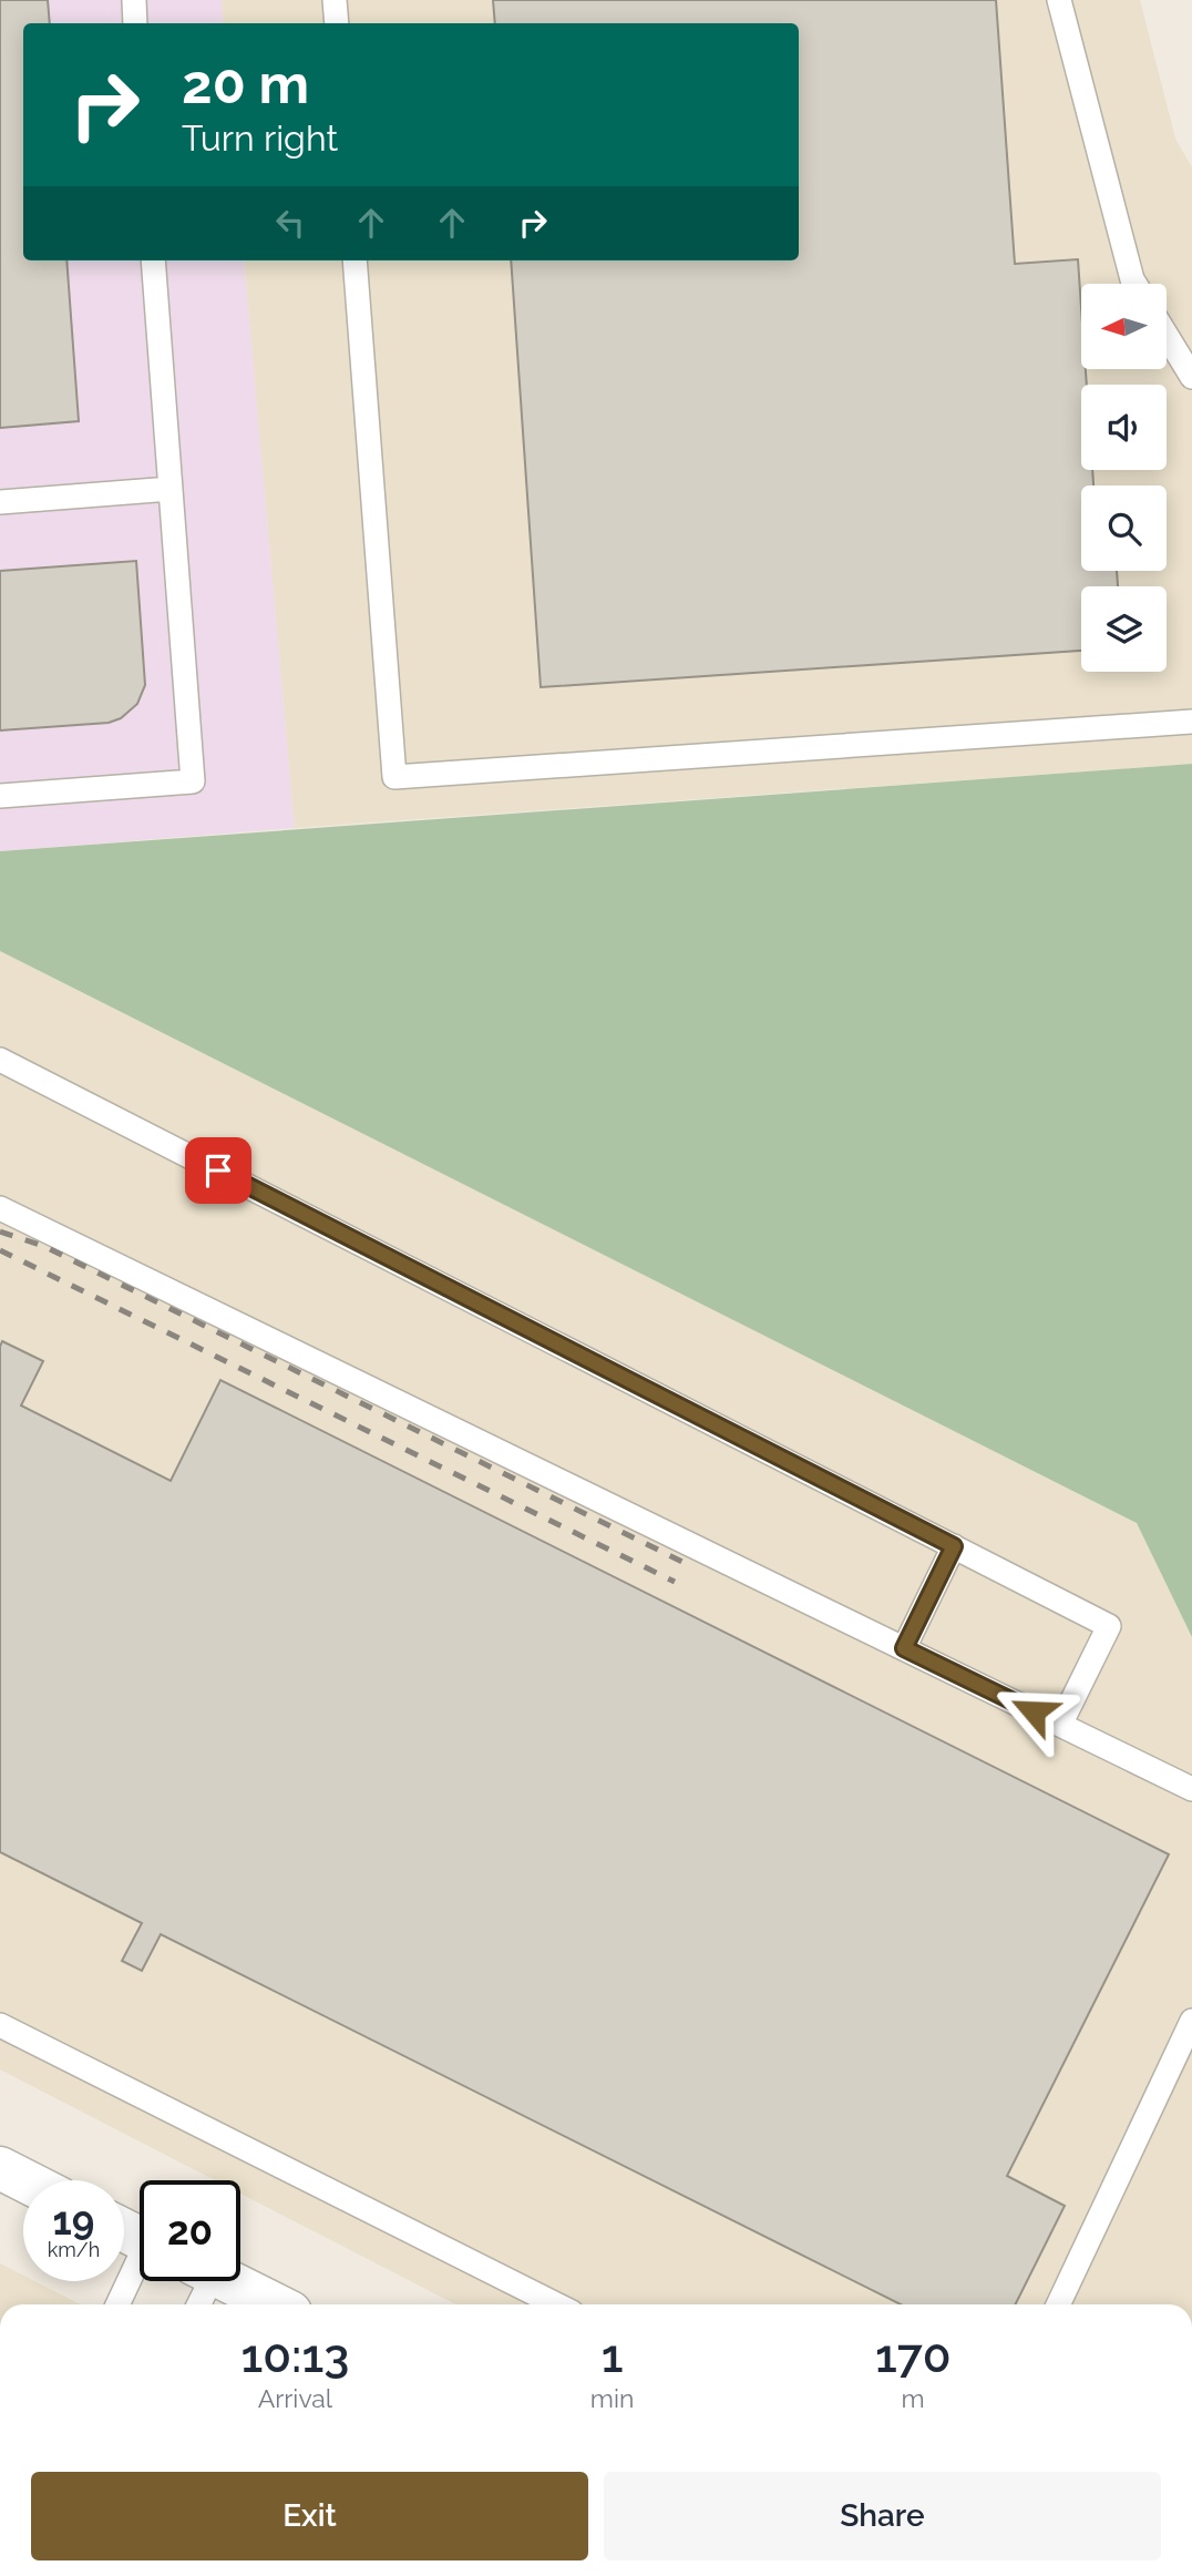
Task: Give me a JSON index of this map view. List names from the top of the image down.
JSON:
{
  "north": "left",
  "page": {
    "turn": ["20 m", "Turn right"],
    "speed": "19 km/h",
    "limit": "20",
    "eta": [
      "10:13",
      "Arrival",
      "1",
      "min",
      "170",
      "m"
    ],
    "buttons": ["Exit", "Share"]
  }
}
